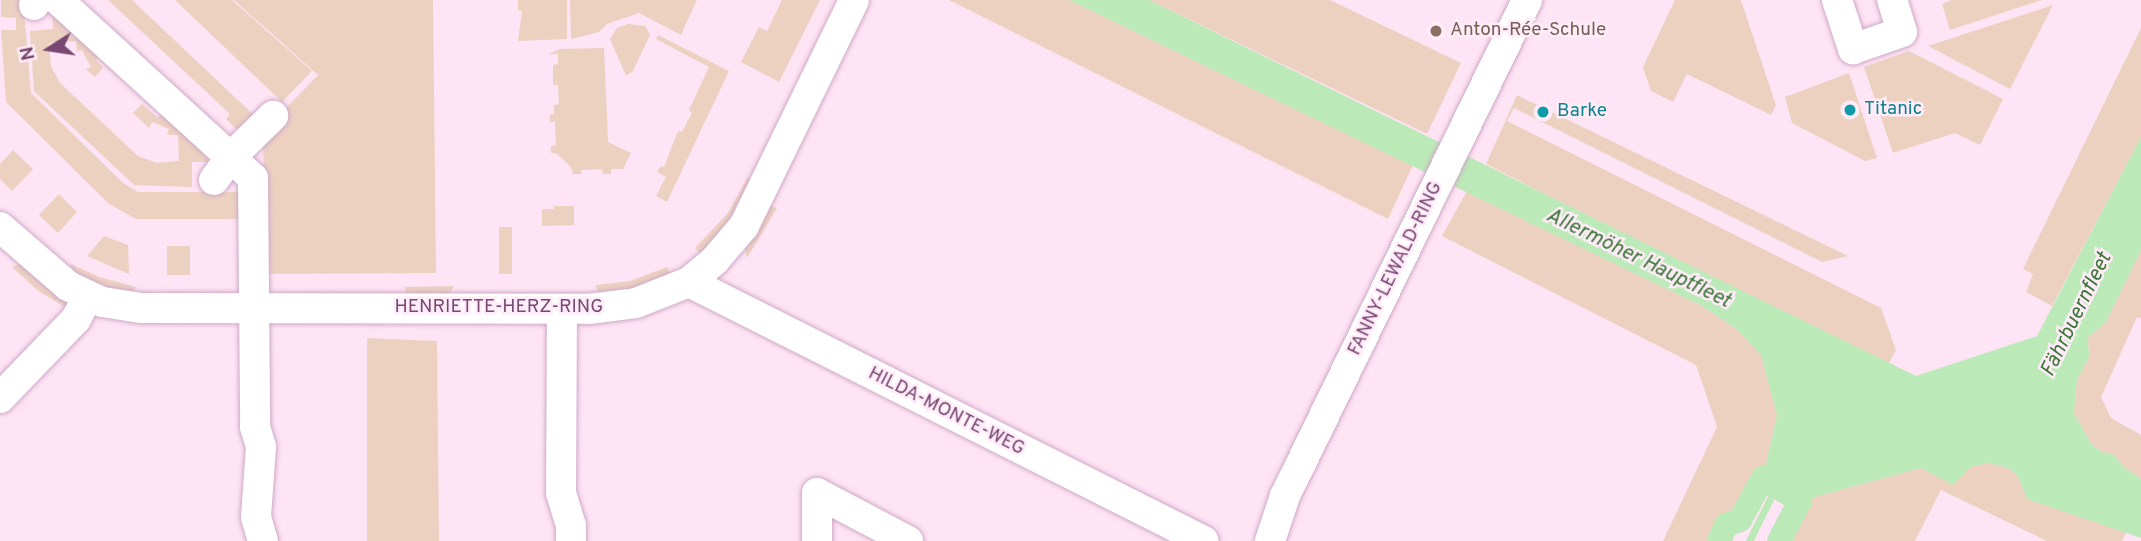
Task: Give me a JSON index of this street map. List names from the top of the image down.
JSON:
{
  "streets": {
    "street": ["FANNY-LEWALD-RING", "HENRIETTE-HERZ-RING", "HILDA-MONTE-WEG"]
  },
  "crossings": [
    ["HENRIETTE-HERZ-RING", "HILDA-MONTE-WEG"]
  ],
  "water": ["Allermöher Hauptfleet", "Fährbuernfleet"],
  "places": ["Anton-Rée-Schule", "Titanic", "Barke"],
  "north": "left"
}
